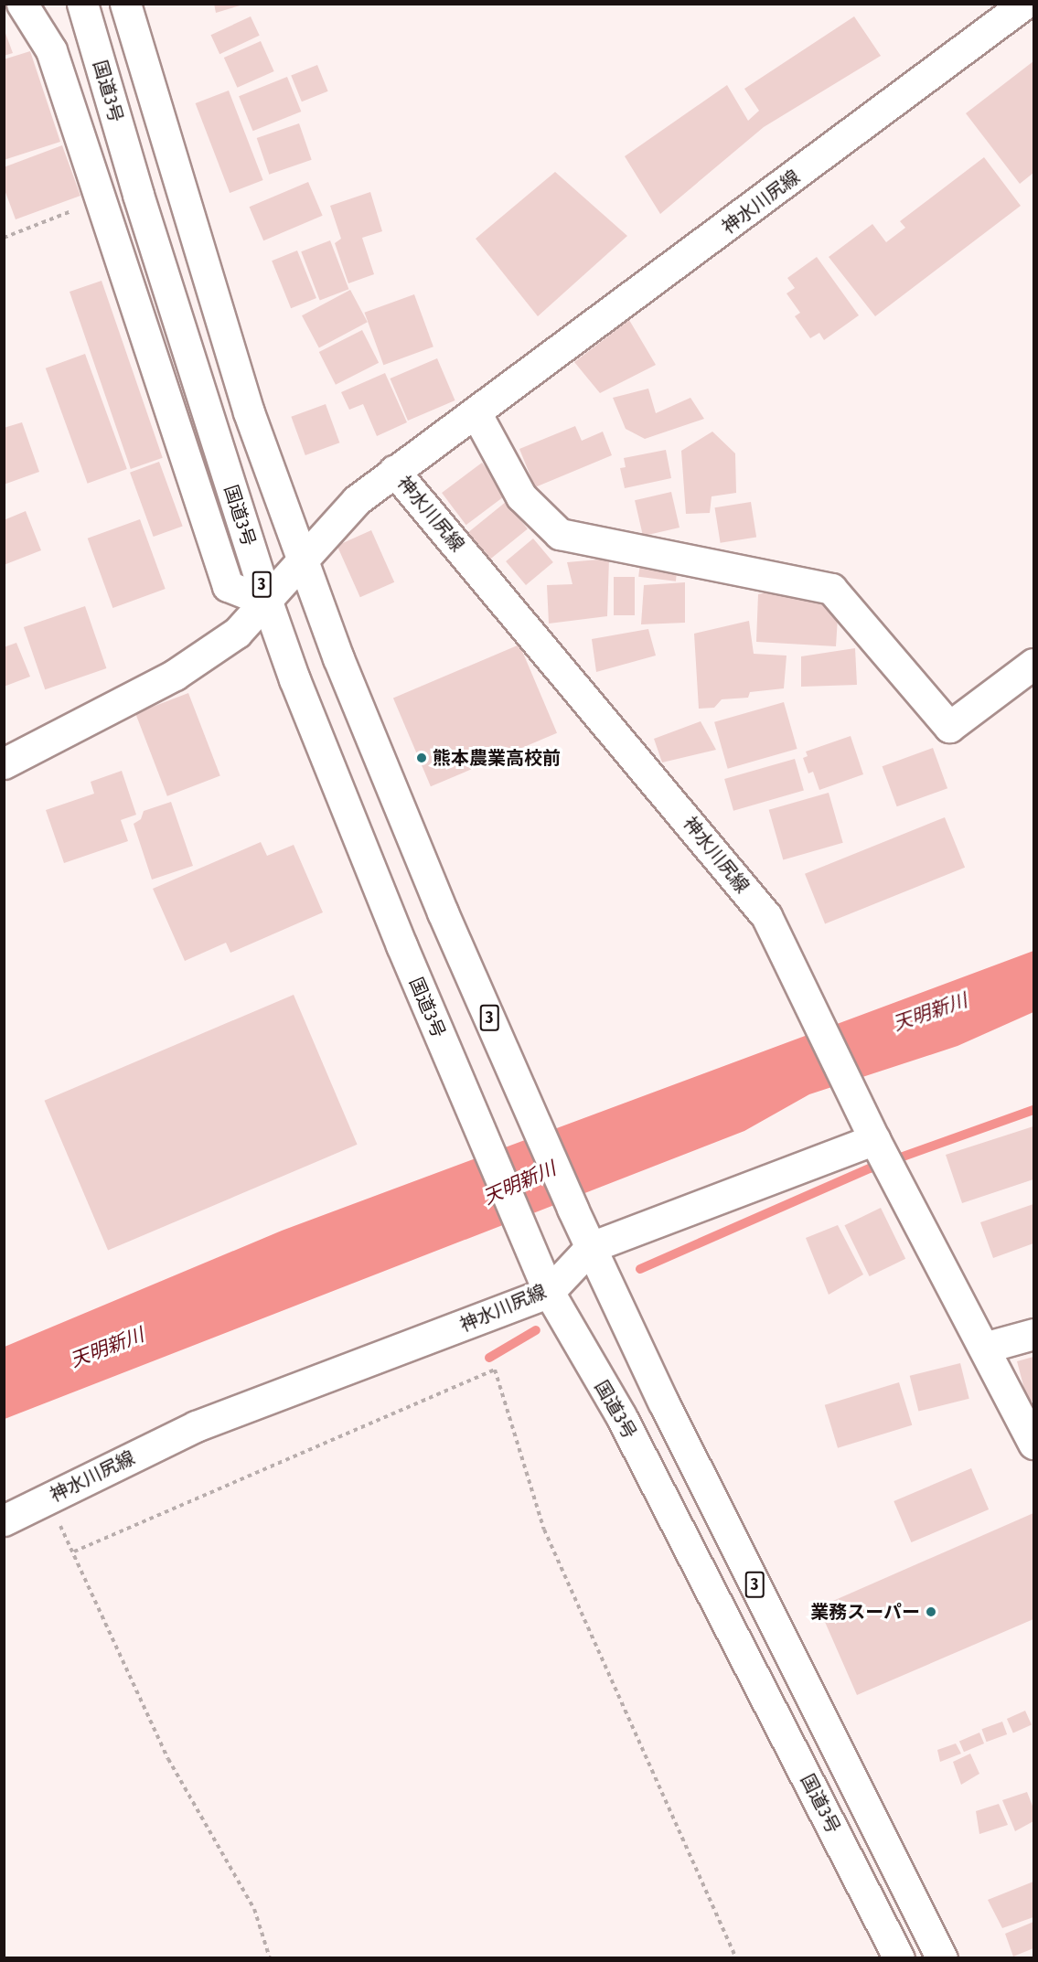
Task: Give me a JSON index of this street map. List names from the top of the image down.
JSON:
{
  "streets": {
    "main road": ["国道3号", "神水川尻線", "3"]
  },
  "crossings": [
    ["国道3号", "神水川尻線"],
    ["神水川尻線", "3"]
  ],
  "water": ["天明新川"],
  "places": ["熊本農業高校前", "業務スーパー"]
}
